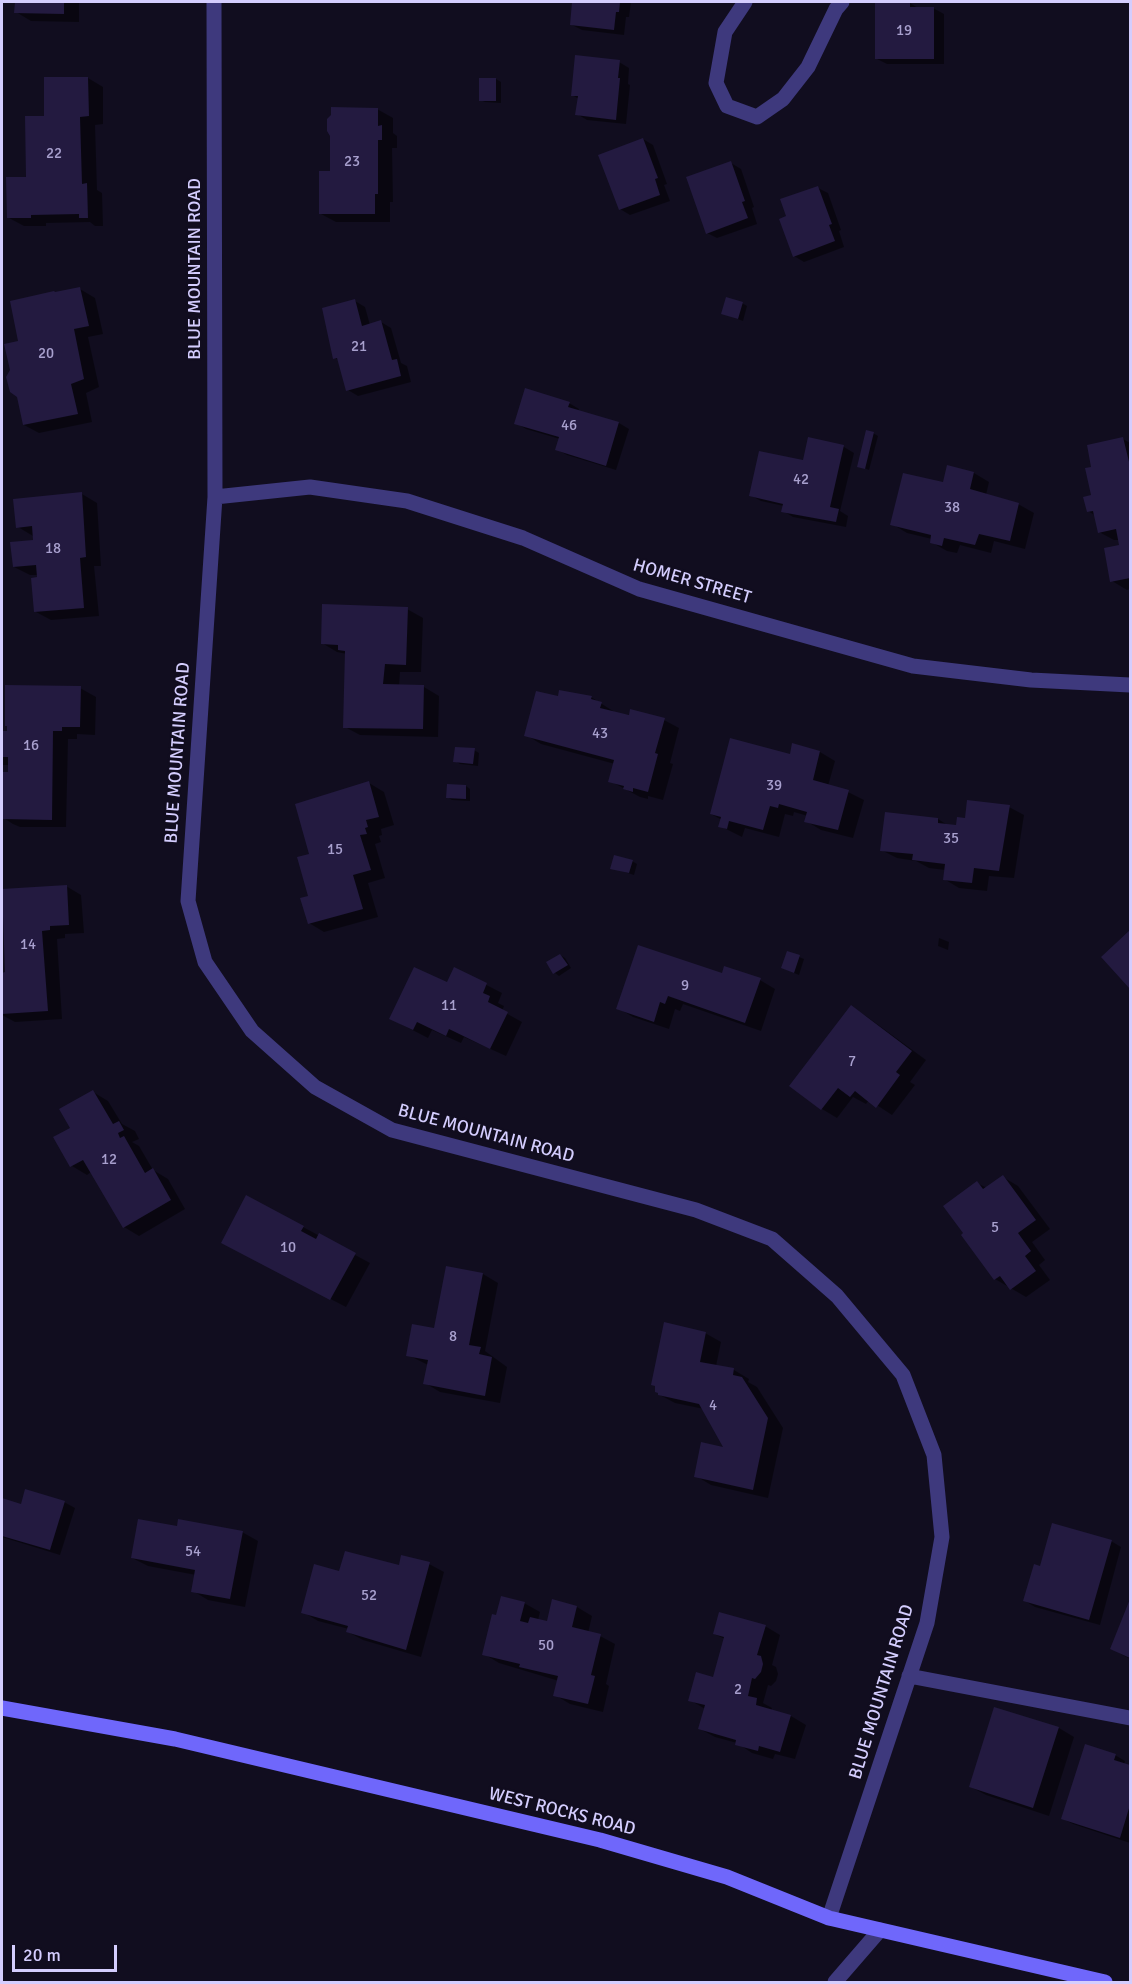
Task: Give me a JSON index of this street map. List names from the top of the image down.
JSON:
{
  "streets": {
    "main road": ["WEST ROCKS ROAD"],
    "street": ["BLUE MOUNTAIN ROAD", "HOMER STREET"]
  },
  "crossings": [
    ["BLUE MOUNTAIN ROAD", "HOMER STREET"],
    ["BLUE MOUNTAIN ROAD", "WEST ROCKS ROAD"]
  ],
  "house_numbers": [
    "19",
    "22",
    "23",
    "21",
    "20",
    "46",
    "42",
    "38",
    "18",
    "43",
    "16",
    "39",
    "35",
    "15",
    "14",
    "9",
    "11",
    "7",
    "12",
    "5",
    "10",
    "8",
    "4",
    "54",
    "52",
    "50",
    "2"
  ],
  "scale_bar": "20 m"
}
